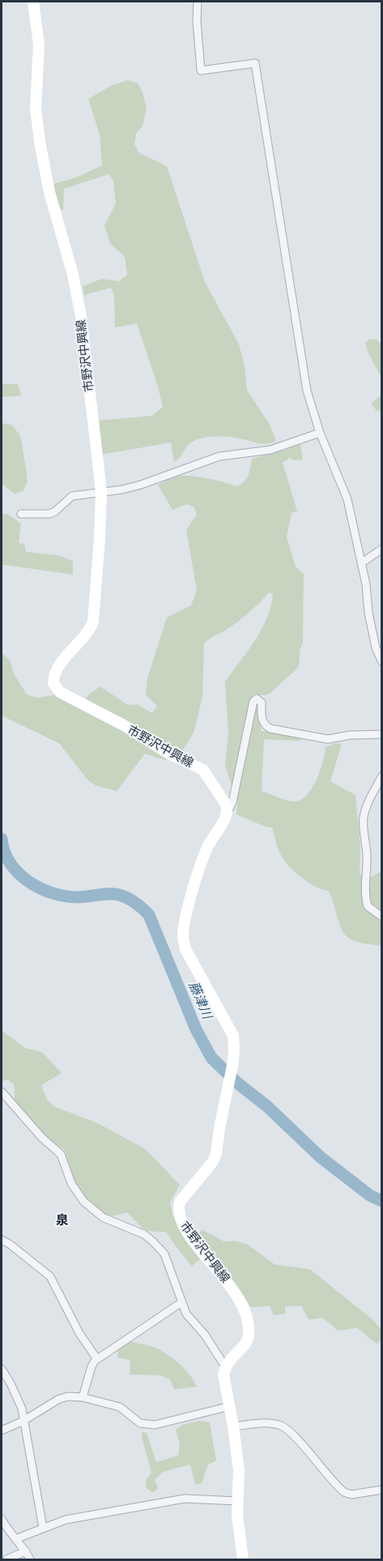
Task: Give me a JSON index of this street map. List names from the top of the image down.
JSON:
{
  "streets": {
    "main road": ["市野沢中興線"]
  },
  "districts": ["泉"],
  "water": ["藤津川"]
}
